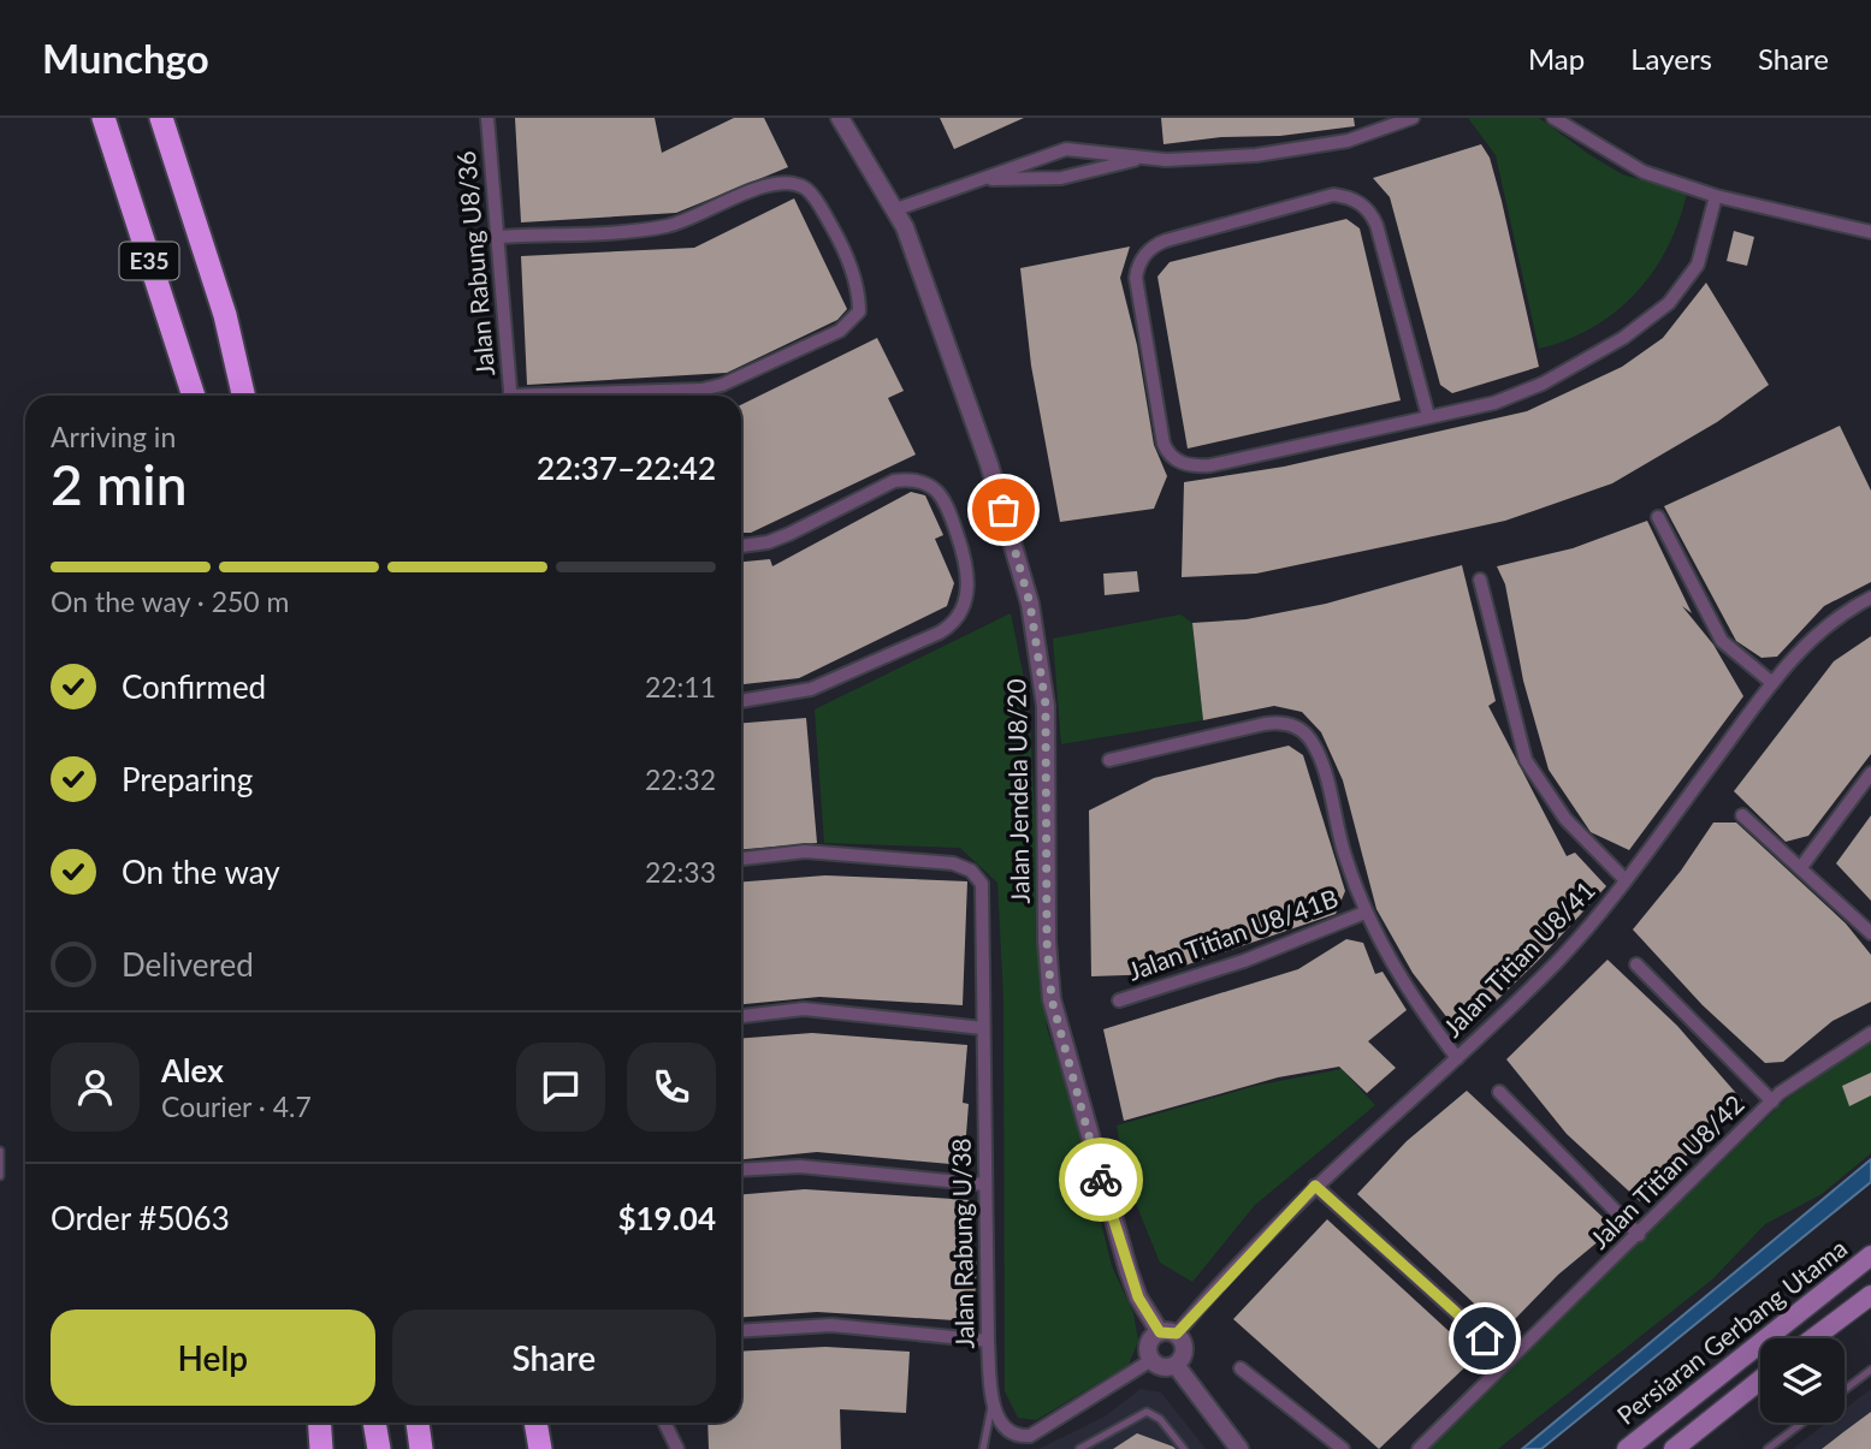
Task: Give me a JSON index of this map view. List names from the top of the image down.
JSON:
{
  "streets": {
    "highway": ["E35"],
    "main road": ["Persiaran Gerbang Utama"],
    "street": [
      "Jalan Rabung U8/36",
      "Jalan Jendela U8/20",
      "Jalan Titian U8/41B",
      "Jalan Titian U8/41",
      "Jalan Titian U8/42",
      "Jalan Rabung U/38"
    ]
  },
  "crossings": [
    ["Jalan Jendela U8/20", "Jalan Titian U8/41"]
  ],
  "page": {
    "header": "Munchgo",
    "nav": ["Map", "Layers", "Share"],
    "heading": ["2 min", "Arriving in", "22:37–22:42"],
    "panel": [
      "Alex",
      "Courier · 4.7",
      "Order #5063",
      "$19.04"
    ],
    "bar": "On the way · 250 m",
    "list": [
      ["Confirmed", "22:11"],
      ["Preparing", "22:32"],
      ["On the way", "22:33"],
      "Delivered"
    ],
    "buttons": ["Help", "Share"]
  }
}
